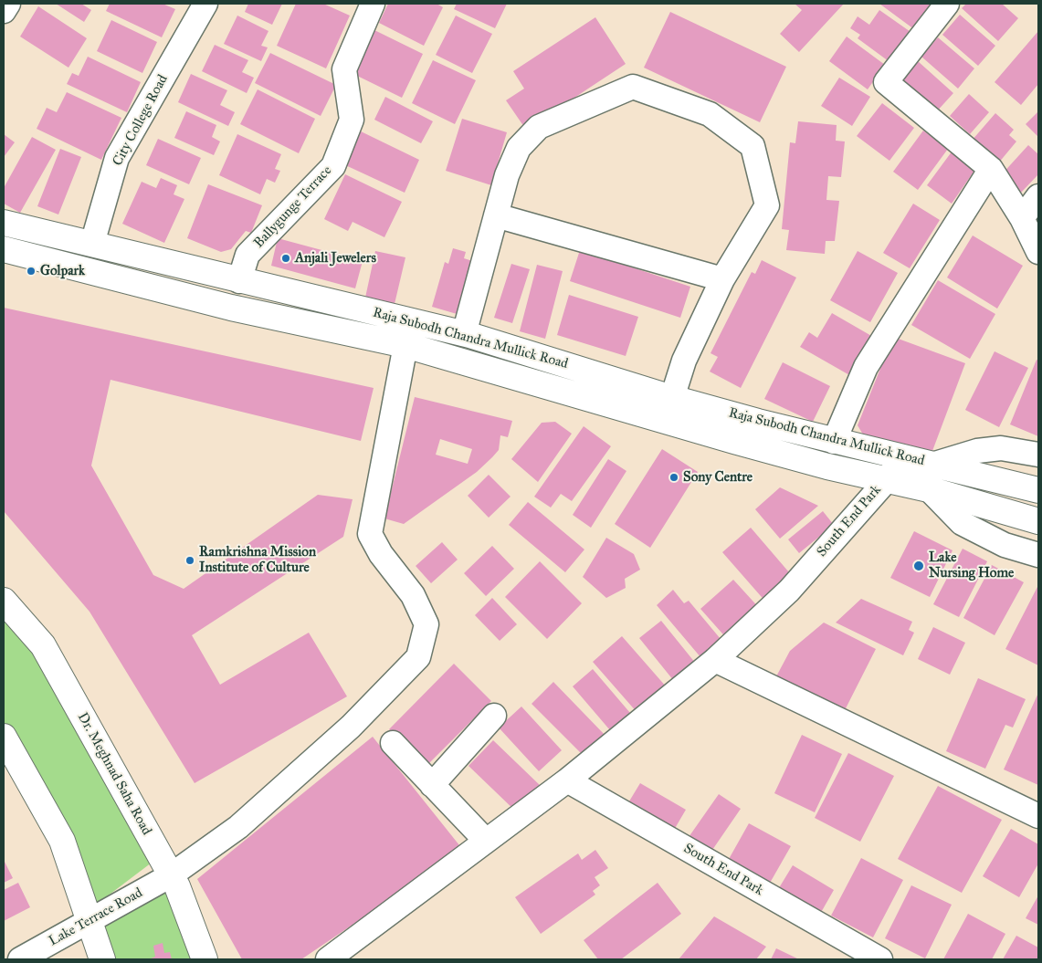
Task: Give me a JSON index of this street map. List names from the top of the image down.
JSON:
{
  "streets": {
    "main road": ["Raja Subodh Chandra Mullick Road", "Dr. Meghnad Saha Road"],
    "street": [
      "City College Road",
      "Ballygunge Terrace",
      "South End Park",
      "Lake Terrace Road"
    ]
  },
  "crossings": [
    ["City College Road", "Raja Subodh Chandra Mullick Road"],
    ["Ballygunge Terrace", "Raja Subodh Chandra Mullick Road"],
    ["Raja Subodh Chandra Mullick Road", "South End Park"],
    ["Raja Subodh Chandra Mullick Road", "Lake Terrace Road"],
    ["Dr. Meghnad Saha Road", "Lake Terrace Road"]
  ],
  "places": [
    "Anjali Jewelers",
    "Golpark",
    "Sony Centre",
    "Ramkrishna Mission Institute of Culture",
    "Lake Nursing Home"
  ]
}
